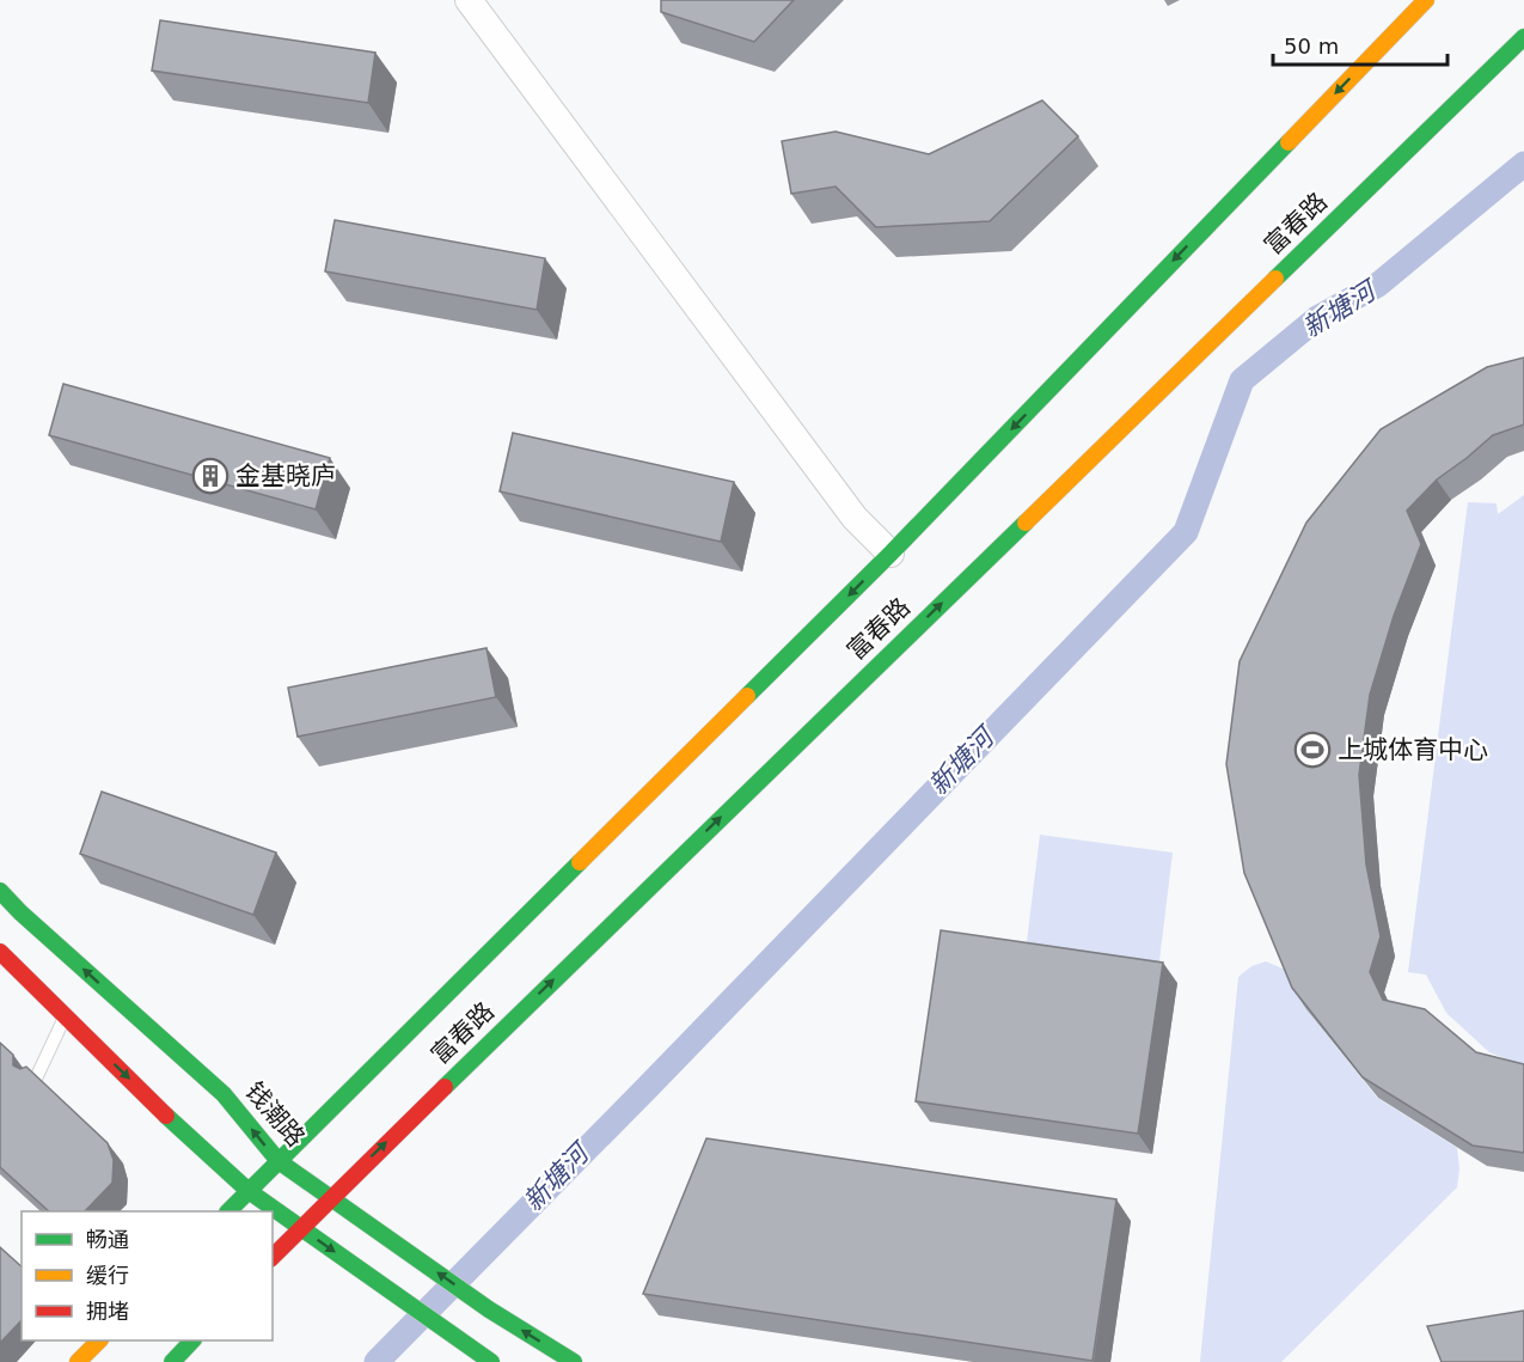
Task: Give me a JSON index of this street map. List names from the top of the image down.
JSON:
{
  "streets": {
    "main road": ["富春路", "钱潮路"]
  },
  "crossings": [
    ["富春路", "钱潮路"]
  ],
  "water": ["新塘河"],
  "places": {
    "building": ["金基晓庐"],
    "sports": ["上城体育中心"]
  },
  "legend": ["畅通", "缓行", "拥堵"],
  "scale_bar": "50 m"
}
